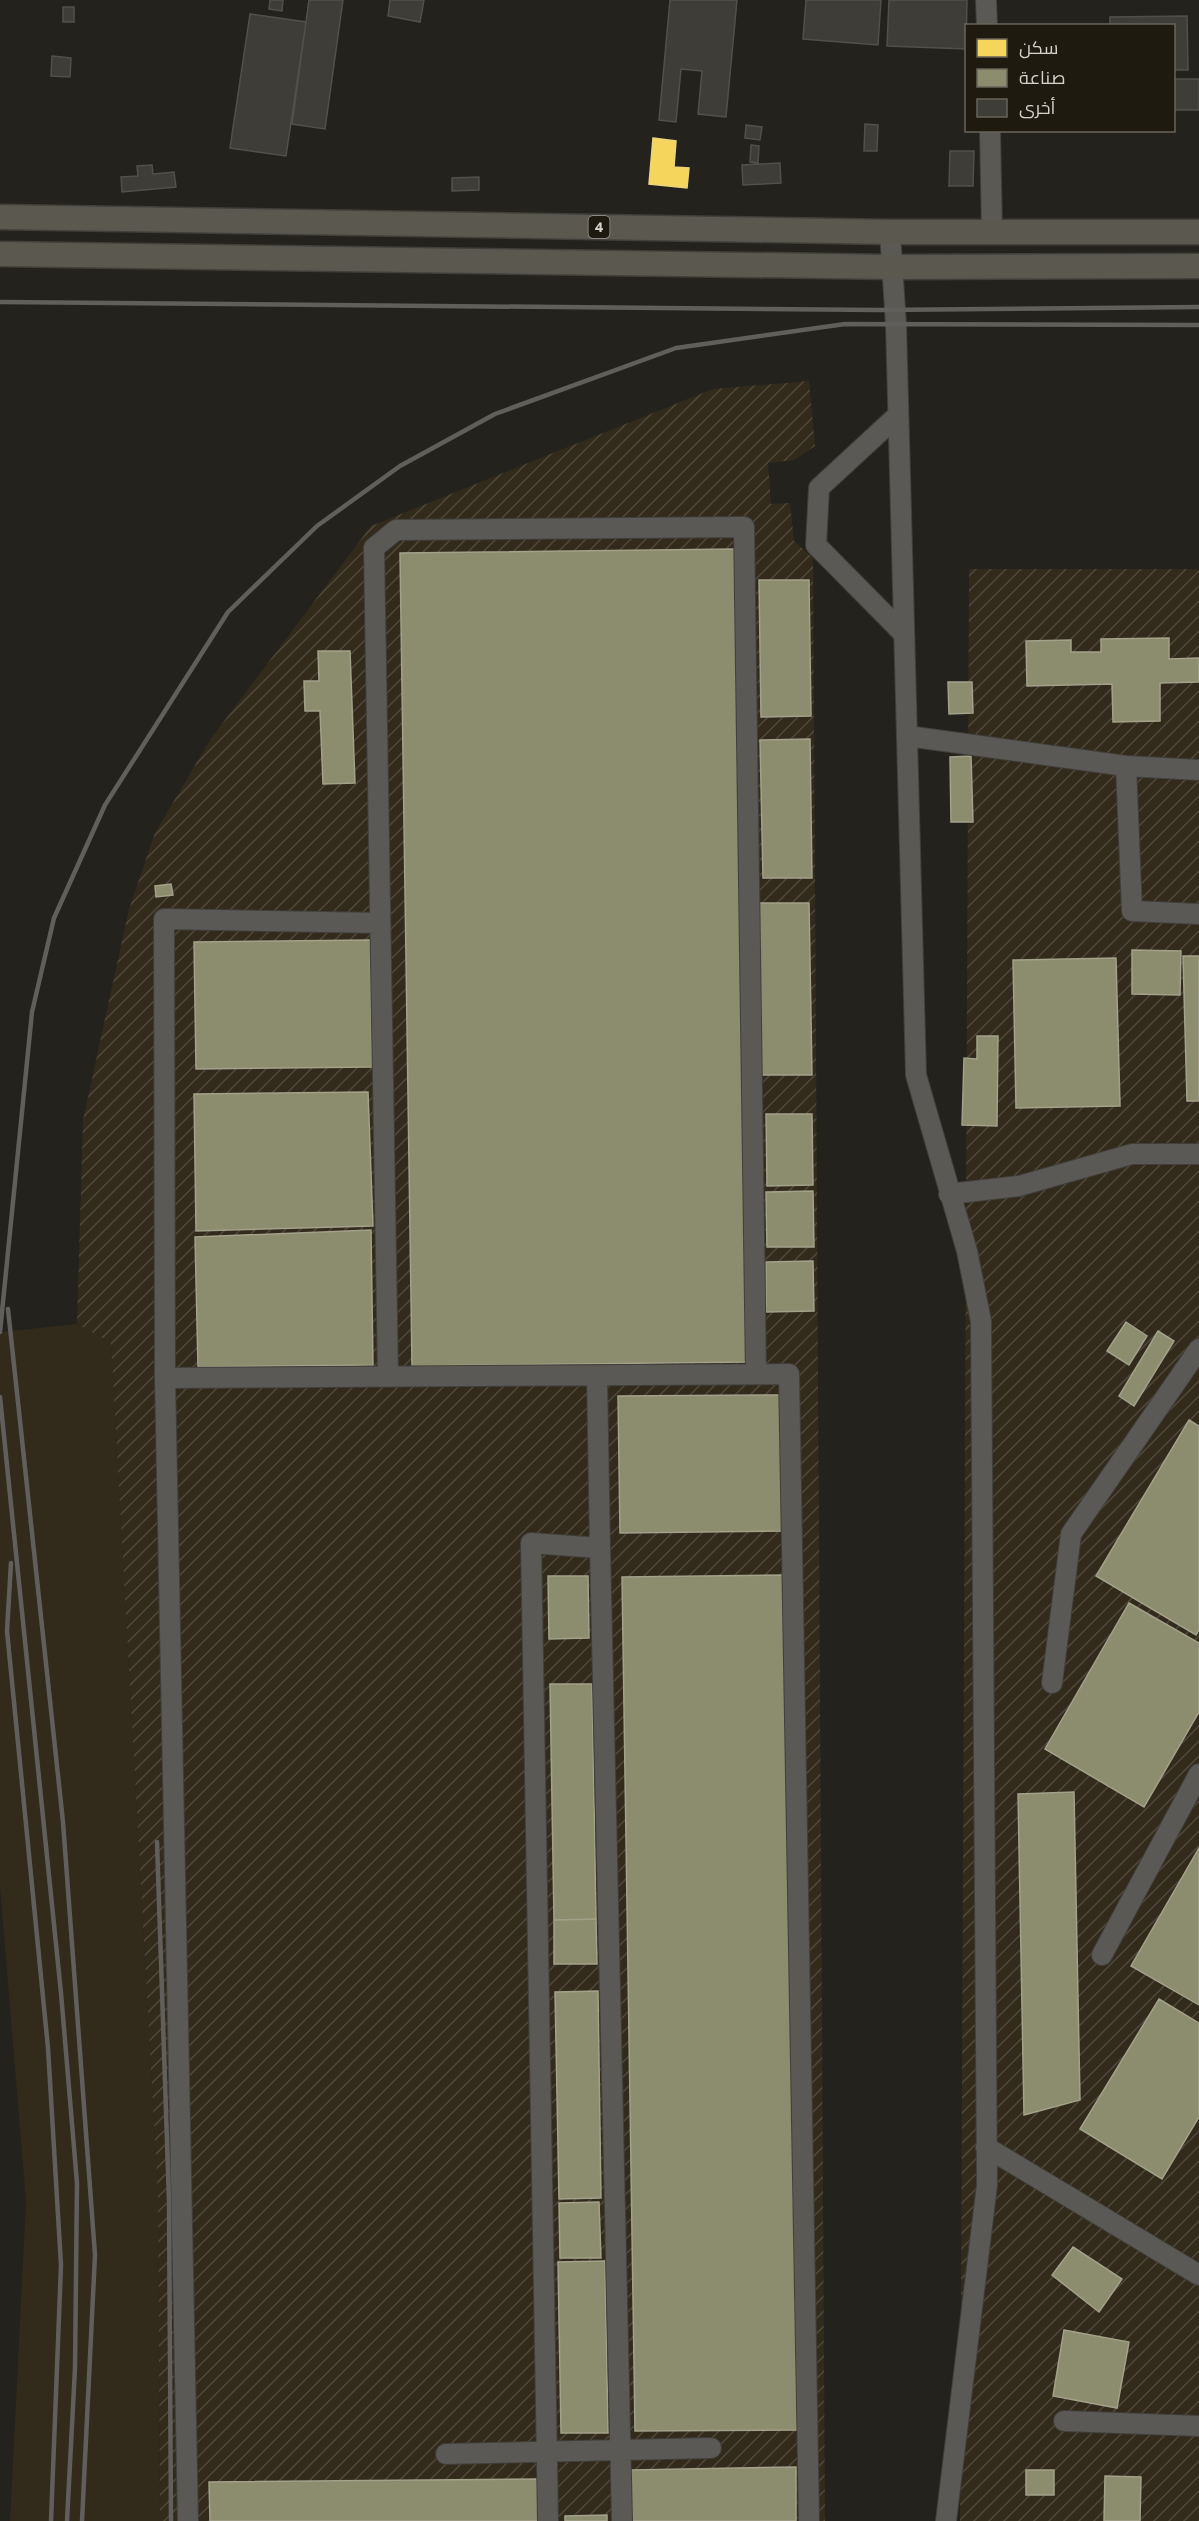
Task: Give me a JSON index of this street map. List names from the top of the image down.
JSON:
{
  "streets": {
    "main road": ["4"]
  },
  "legend": ["سكن", "صناعة", "أخرى"]
}
